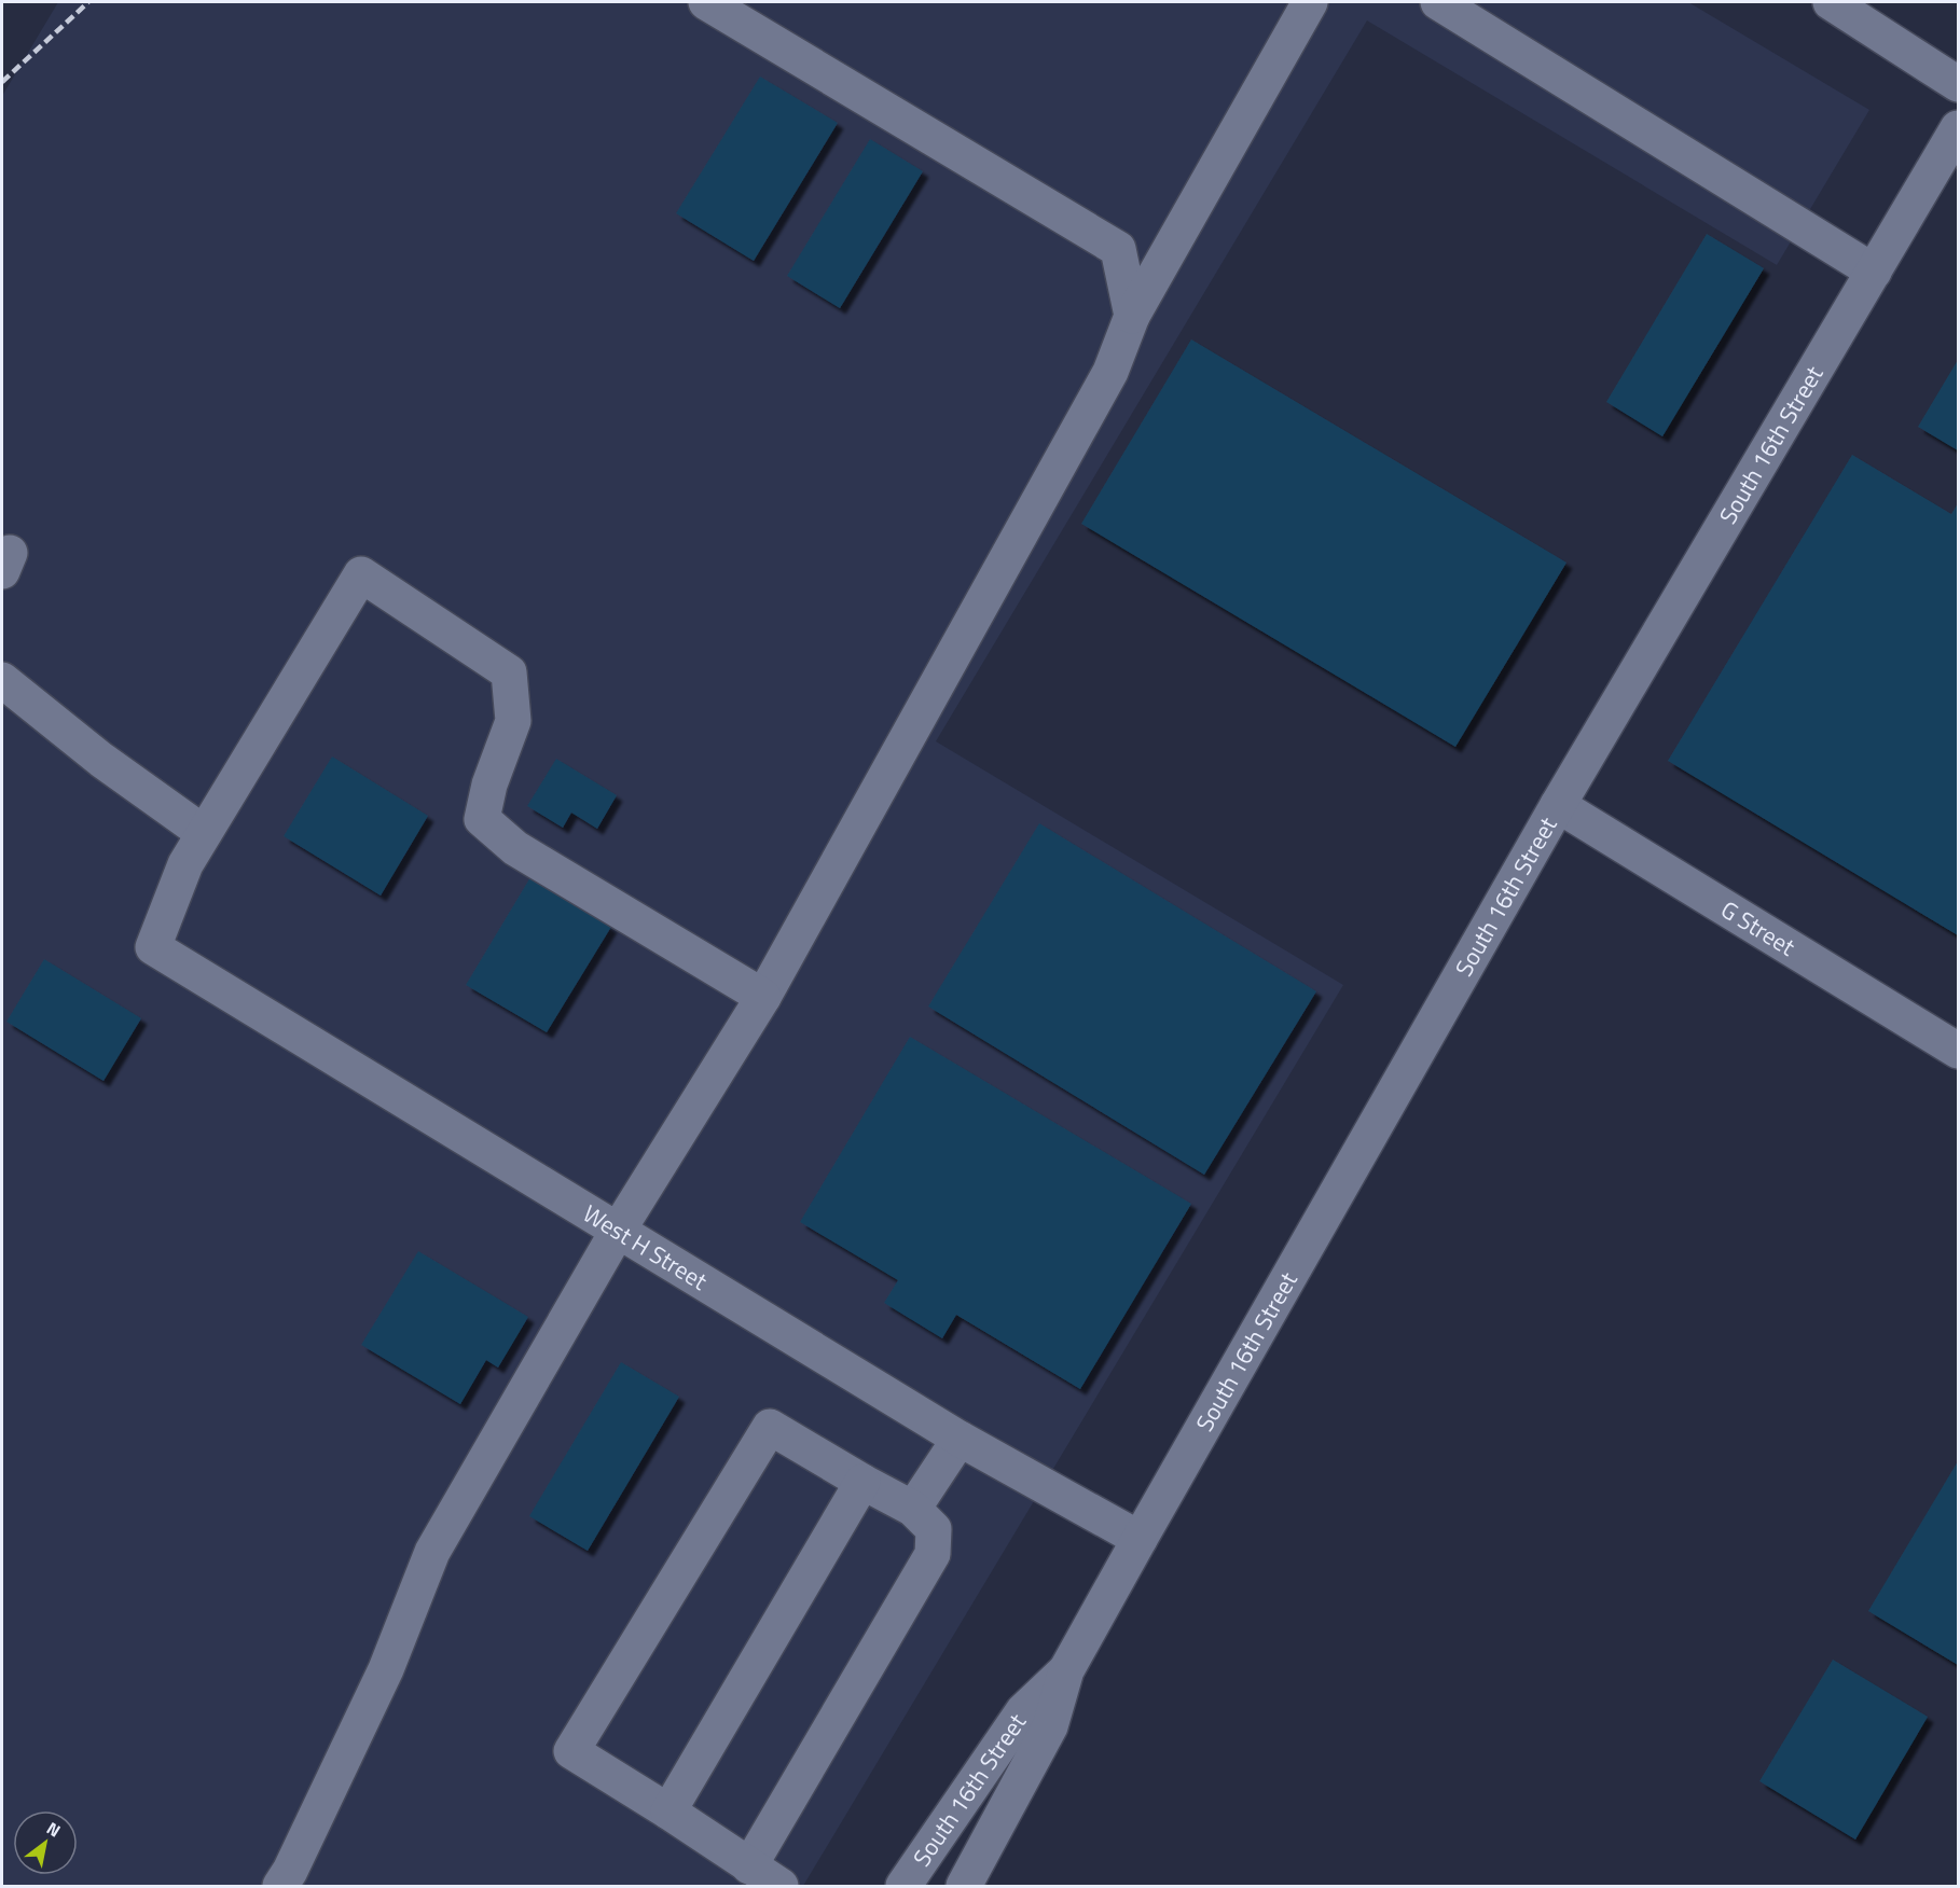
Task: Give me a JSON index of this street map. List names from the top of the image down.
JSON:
{
  "streets": {
    "street": ["South 16th Street", "G Street", "West H Street"]
  },
  "crossings": [
    ["South 16th Street", "G Street"],
    ["South 16th Street", "West H Street"]
  ],
  "north": "top right"
}
